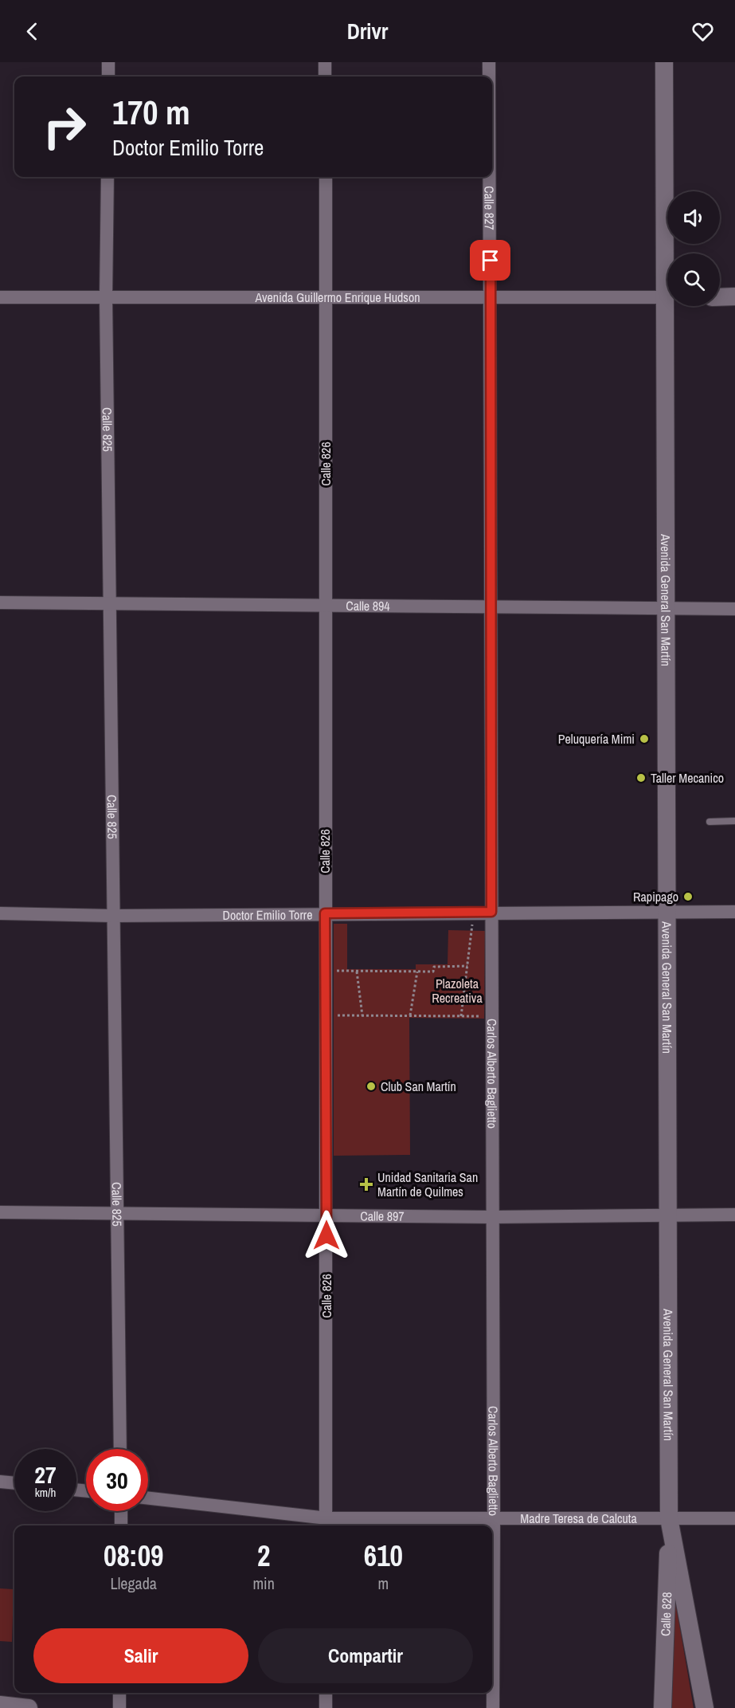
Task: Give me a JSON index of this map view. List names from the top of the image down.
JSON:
{
  "streets": {
    "main road": ["Avenida General San Martín", "Calle 828"],
    "street": [
      "Calle 827",
      "Avenida Guillermo Enrique Hudson",
      "Calle 825",
      "Calle 826",
      "Calle 894",
      "Doctor Emilio Torre",
      "Carlos Alberto Baglietto",
      "Calle 897",
      "Madre Teresa de Calcuta"
    ]
  },
  "crossings": [
    ["Calle 827", "Avenida Guillermo Enrique Hudson"],
    ["Calle 827", "Carlos Alberto Baglietto"],
    ["Avenida Guillermo Enrique Hudson", "Calle 825"],
    ["Avenida Guillermo Enrique Hudson", "Calle 826"],
    ["Avenida Guillermo Enrique Hudson", "Carlos Alberto Baglietto"],
    ["Calle 825", "Calle 894"],
    ["Calle 825", "Doctor Emilio Torre"],
    ["Calle 825", "Calle 897"],
    ["Calle 826", "Calle 894"],
    ["Calle 826", "Doctor Emilio Torre"],
    ["Calle 826", "Calle 897"],
    ["Calle 826", "Madre Teresa de Calcuta"],
    ["Avenida General San Martín", "Calle 894"],
    ["Avenida General San Martín", "Doctor Emilio Torre"],
    ["Avenida General San Martín", "Calle 897"],
    ["Avenida General San Martín", "Madre Teresa de Calcuta"],
    ["Avenida General San Martín", "Calle 828"],
    ["Calle 894", "Carlos Alberto Baglietto"],
    ["Doctor Emilio Torre", "Carlos Alberto Baglietto"],
    ["Carlos Alberto Baglietto", "Calle 897"],
    ["Carlos Alberto Baglietto", "Madre Teresa de Calcuta"],
    ["Madre Teresa de Calcuta", "Calle 828"]
  ],
  "parks": ["Plazoleta Recreativa"],
  "places": {
    "other": [
      "Peluquería Mimi",
      "Taller Mecanico",
      "Rapipago",
      "Club San Martín"
    ],
    "health": ["Unidad Sanitaria San Martín de Quilmes"]
  },
  "page": {
    "header": "Drivr",
    "turn": ["170 m", "Doctor Emilio Torre"],
    "speed": "27 km/h",
    "limit": "30",
    "eta": [
      "08:09",
      "Llegada",
      "2",
      "min",
      "610",
      "m"
    ],
    "buttons": ["Salir", "Compartir"]
  }
}
